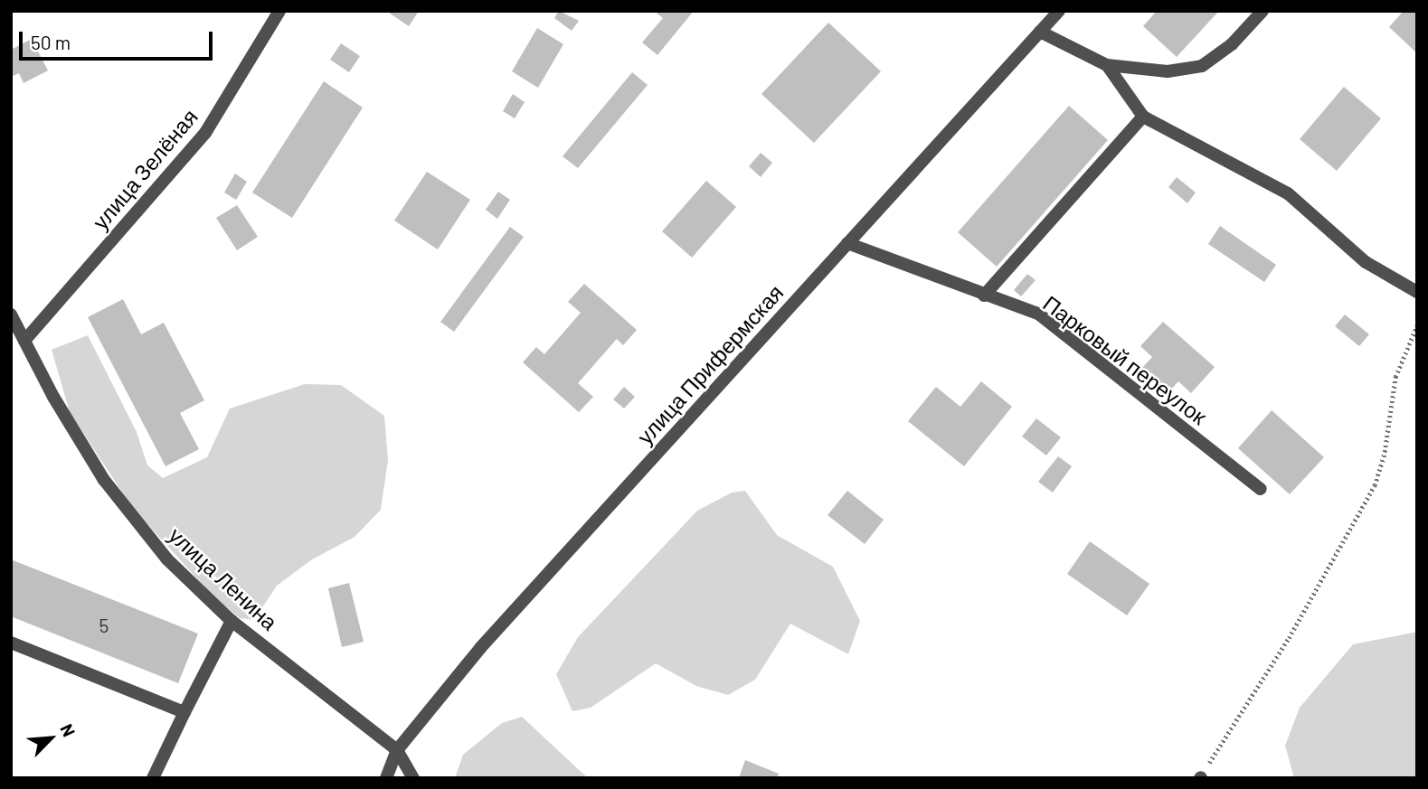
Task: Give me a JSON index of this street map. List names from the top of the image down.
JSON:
{
  "streets": {
    "street": [
      "улица Зелёная",
      "Парковый переулок",
      "улица Прифермская",
      "улица Ленина"
    ]
  },
  "crossings": [
    ["улица Зелёная", "улица Ленина"],
    ["Парковый переулок", "улица Прифермская"],
    ["улица Прифермская", "улица Ленина"]
  ],
  "house_numbers": ["5"],
  "scale_bar": "50 m",
  "north": "top right"
}
